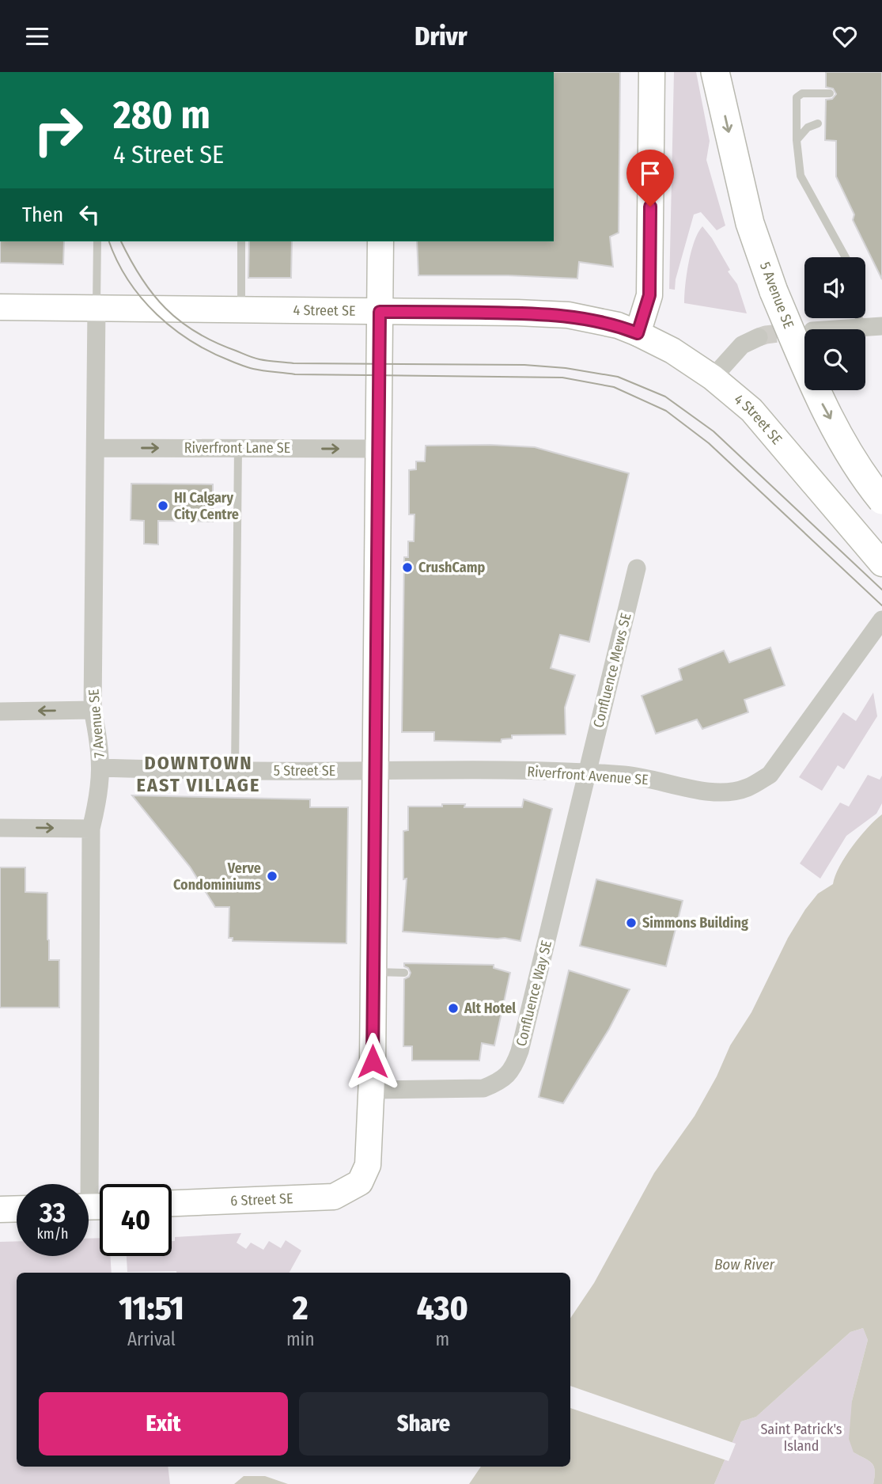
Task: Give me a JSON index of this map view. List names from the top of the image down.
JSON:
{
  "streets": {
    "main road": ["5 Avenue SE"],
    "street": [
      "4 Street SE",
      "Riverfront Lane SE",
      "Confluence Mews SE",
      "7 Avenue SE",
      "5 Street SE",
      "Riverfront Avenue SE",
      "Confluence Way SE",
      "6 Street SE"
    ]
  },
  "crossings": [
    ["4 Street SE", "7 Avenue SE"],
    ["Riverfront Lane SE", "7 Avenue SE"],
    ["Confluence Mews SE", "Riverfront Avenue SE"],
    ["Confluence Mews SE", "Confluence Way SE"],
    ["7 Avenue SE", "5 Street SE"],
    ["5 Street SE", "Riverfront Avenue SE"],
    ["Riverfront Avenue SE", "Confluence Way SE"],
    ["Confluence Way SE", "6 Street SE"]
  ],
  "one_way": ["5 Avenue SE", "Riverfront Lane SE"],
  "districts": ["DOWNTOWN EAST VILLAGE"],
  "water": ["Bow River"],
  "parks": ["Saint Patrick's Island"],
  "places": [
    "HI Calgary City Centre",
    "CrushCamp",
    "Verve Condominiums",
    "Simmons Building",
    "Alt Hotel"
  ],
  "page": {
    "header": "Drivr",
    "turn": ["280 m", "4 Street SE"],
    "then": "Then",
    "speed": "33 km/h",
    "limit": "40",
    "eta": [
      "11:51",
      "Arrival",
      "2",
      "min",
      "430",
      "m"
    ],
    "buttons": ["Exit", "Share"]
  }
}
